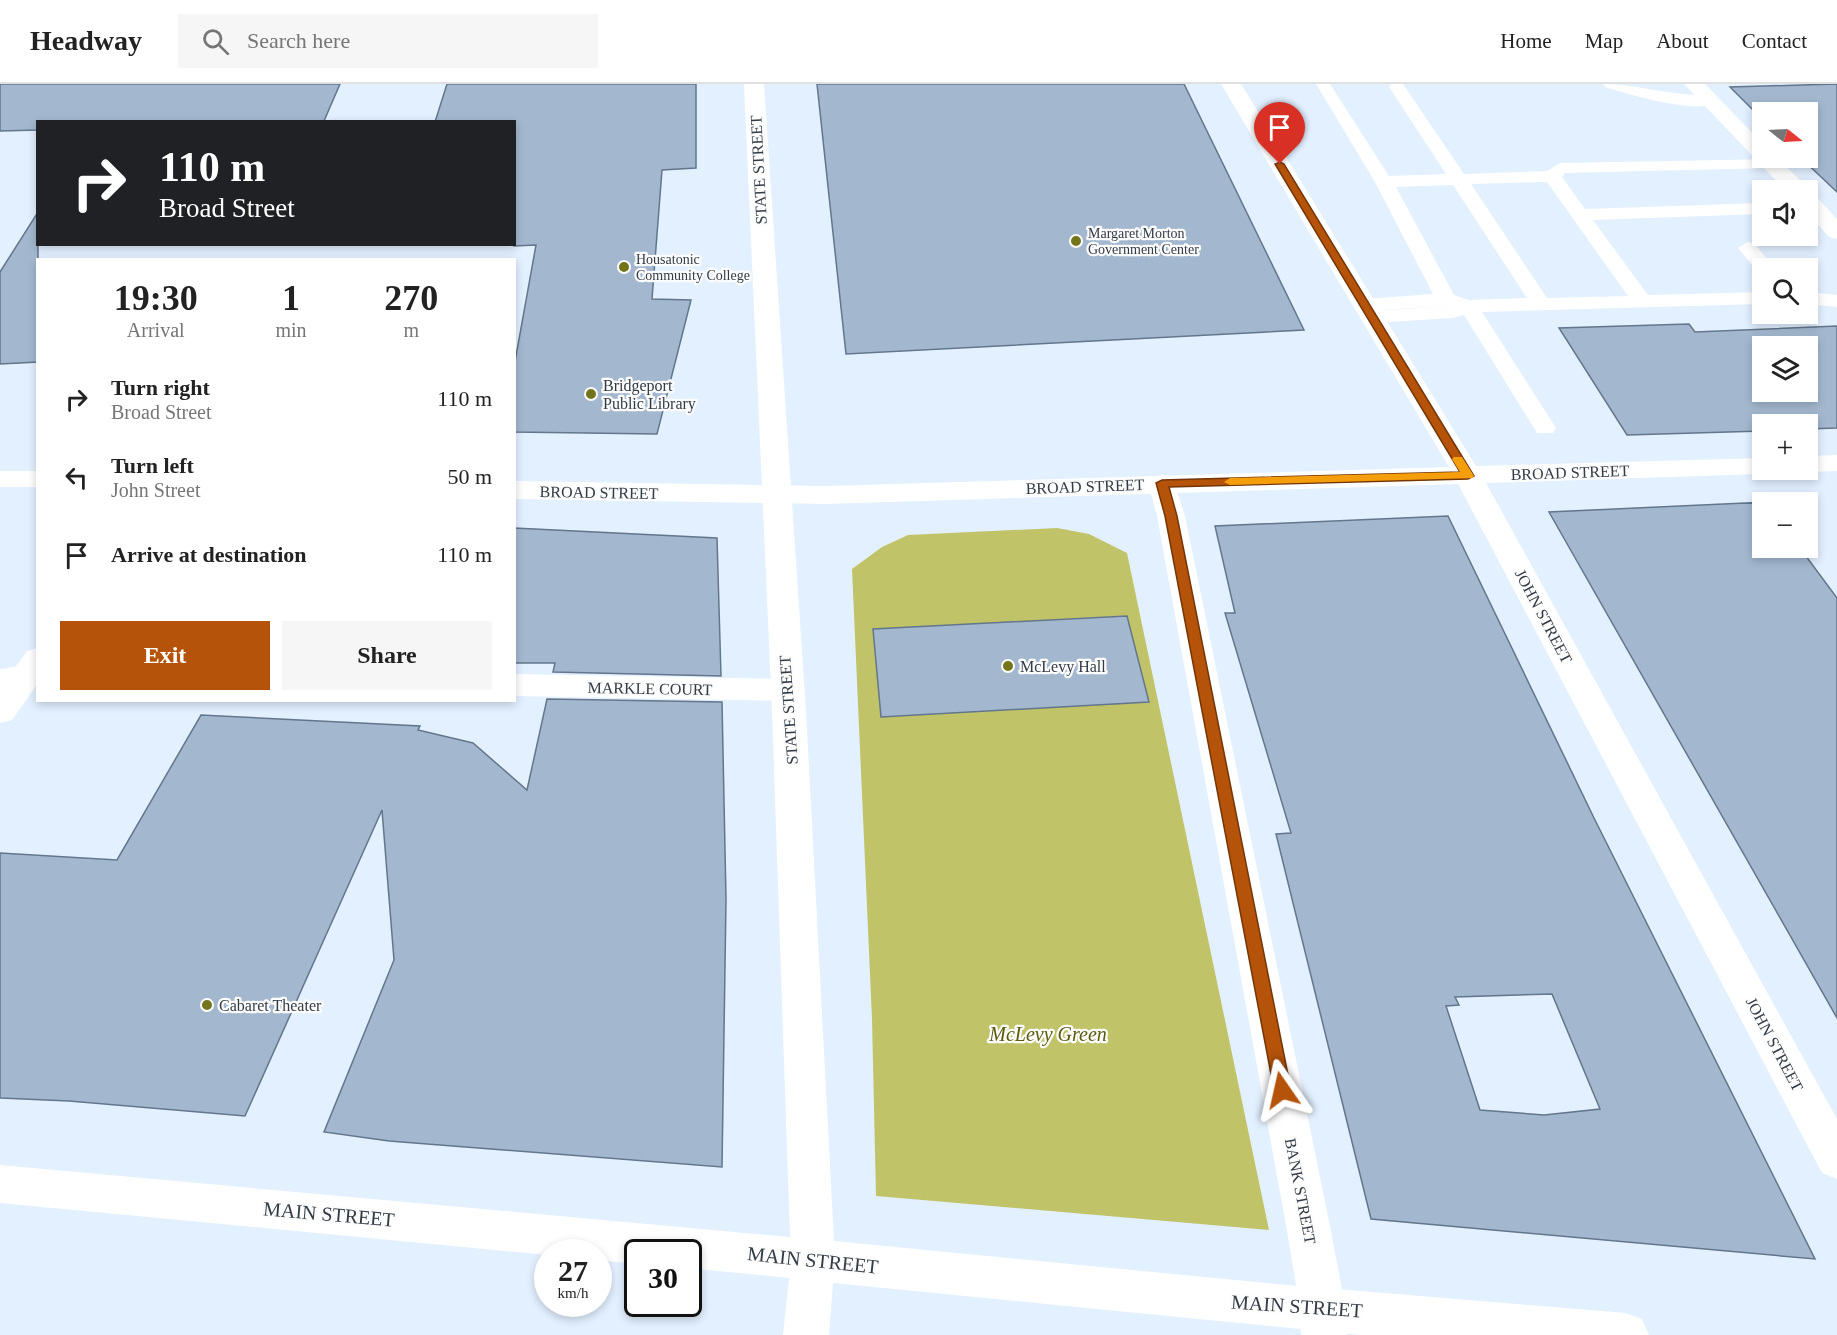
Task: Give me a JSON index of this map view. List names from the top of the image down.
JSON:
{
  "streets": {
    "street": [
      "STATE STREET",
      "BROAD STREET",
      "JOHN STREET",
      "MARKLE COURT",
      "BANK STREET",
      "MAIN STREET"
    ]
  },
  "crossings": [
    ["STATE STREET", "BROAD STREET"],
    ["STATE STREET", "MARKLE COURT"],
    ["STATE STREET", "MAIN STREET"],
    ["BROAD STREET", "JOHN STREET"],
    ["BROAD STREET", "BANK STREET"],
    ["BANK STREET", "MAIN STREET"]
  ],
  "parks": ["McLevy Green"],
  "places": [
    "Margaret Morton Government Center",
    "Housatonic Community College",
    "Bridgeport Public Library",
    "McLevy Hall",
    "Cabaret Theater"
  ],
  "north": "right",
  "page": {
    "header": "Headway",
    "search": "Search here",
    "nav": [
      "Home",
      "Map",
      "About",
      "Contact"
    ],
    "map_buttons": ["+", "−"],
    "turn": ["110 m", "Broad Street"],
    "eta": [
      "19:30",
      "Arrival",
      "1",
      "min",
      "270",
      "m"
    ],
    "list": [
      {
        "name": "Turn right",
        "note": "Broad Street",
        "value": "110 m"
      },
      {
        "name": "Turn left",
        "note": "John Street",
        "value": "50 m"
      },
      {
        "name": "Arrive at destination",
        "value": "110 m"
      }
    ],
    "buttons": ["Exit", "Share"],
    "speed": "27 km/h",
    "limit": "30"
  }
}
